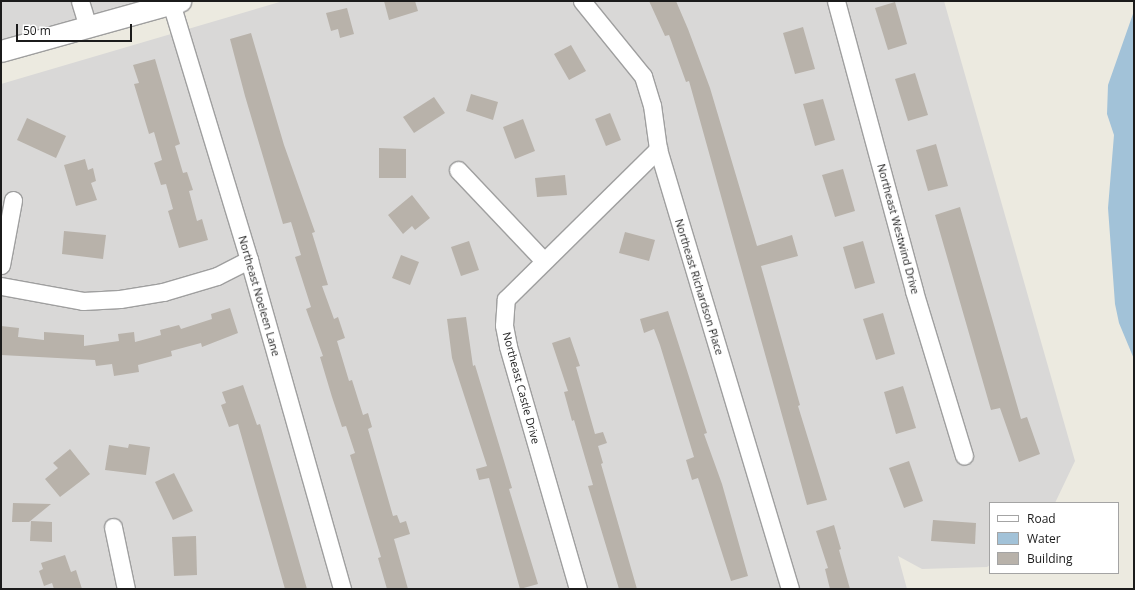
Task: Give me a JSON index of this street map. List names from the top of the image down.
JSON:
{
  "streets": {
    "street": [
      "Northeast Westwind Drive",
      "Northeast Richardson Place",
      "Northeast Noeleen Lane",
      "Northeast Castle Drive"
    ]
  },
  "crossings": [
    ["Northeast Richardson Place", "Northeast Castle Drive"]
  ],
  "legend": ["Road", "Water", "Building"],
  "scale_bar": "50 m"
}
